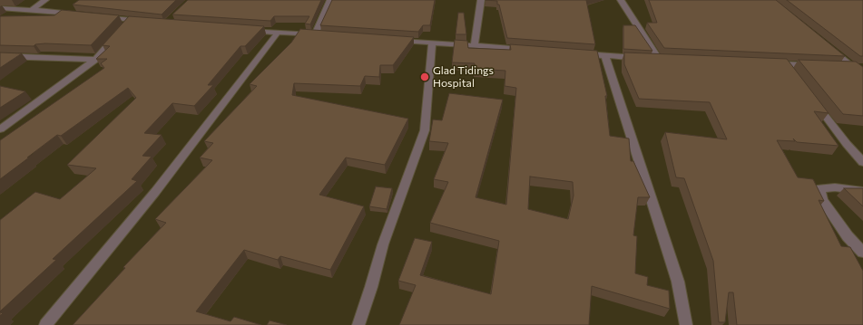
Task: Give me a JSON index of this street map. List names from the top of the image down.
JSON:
{
  "places": ["Glad Tidings Hospital"]
}
